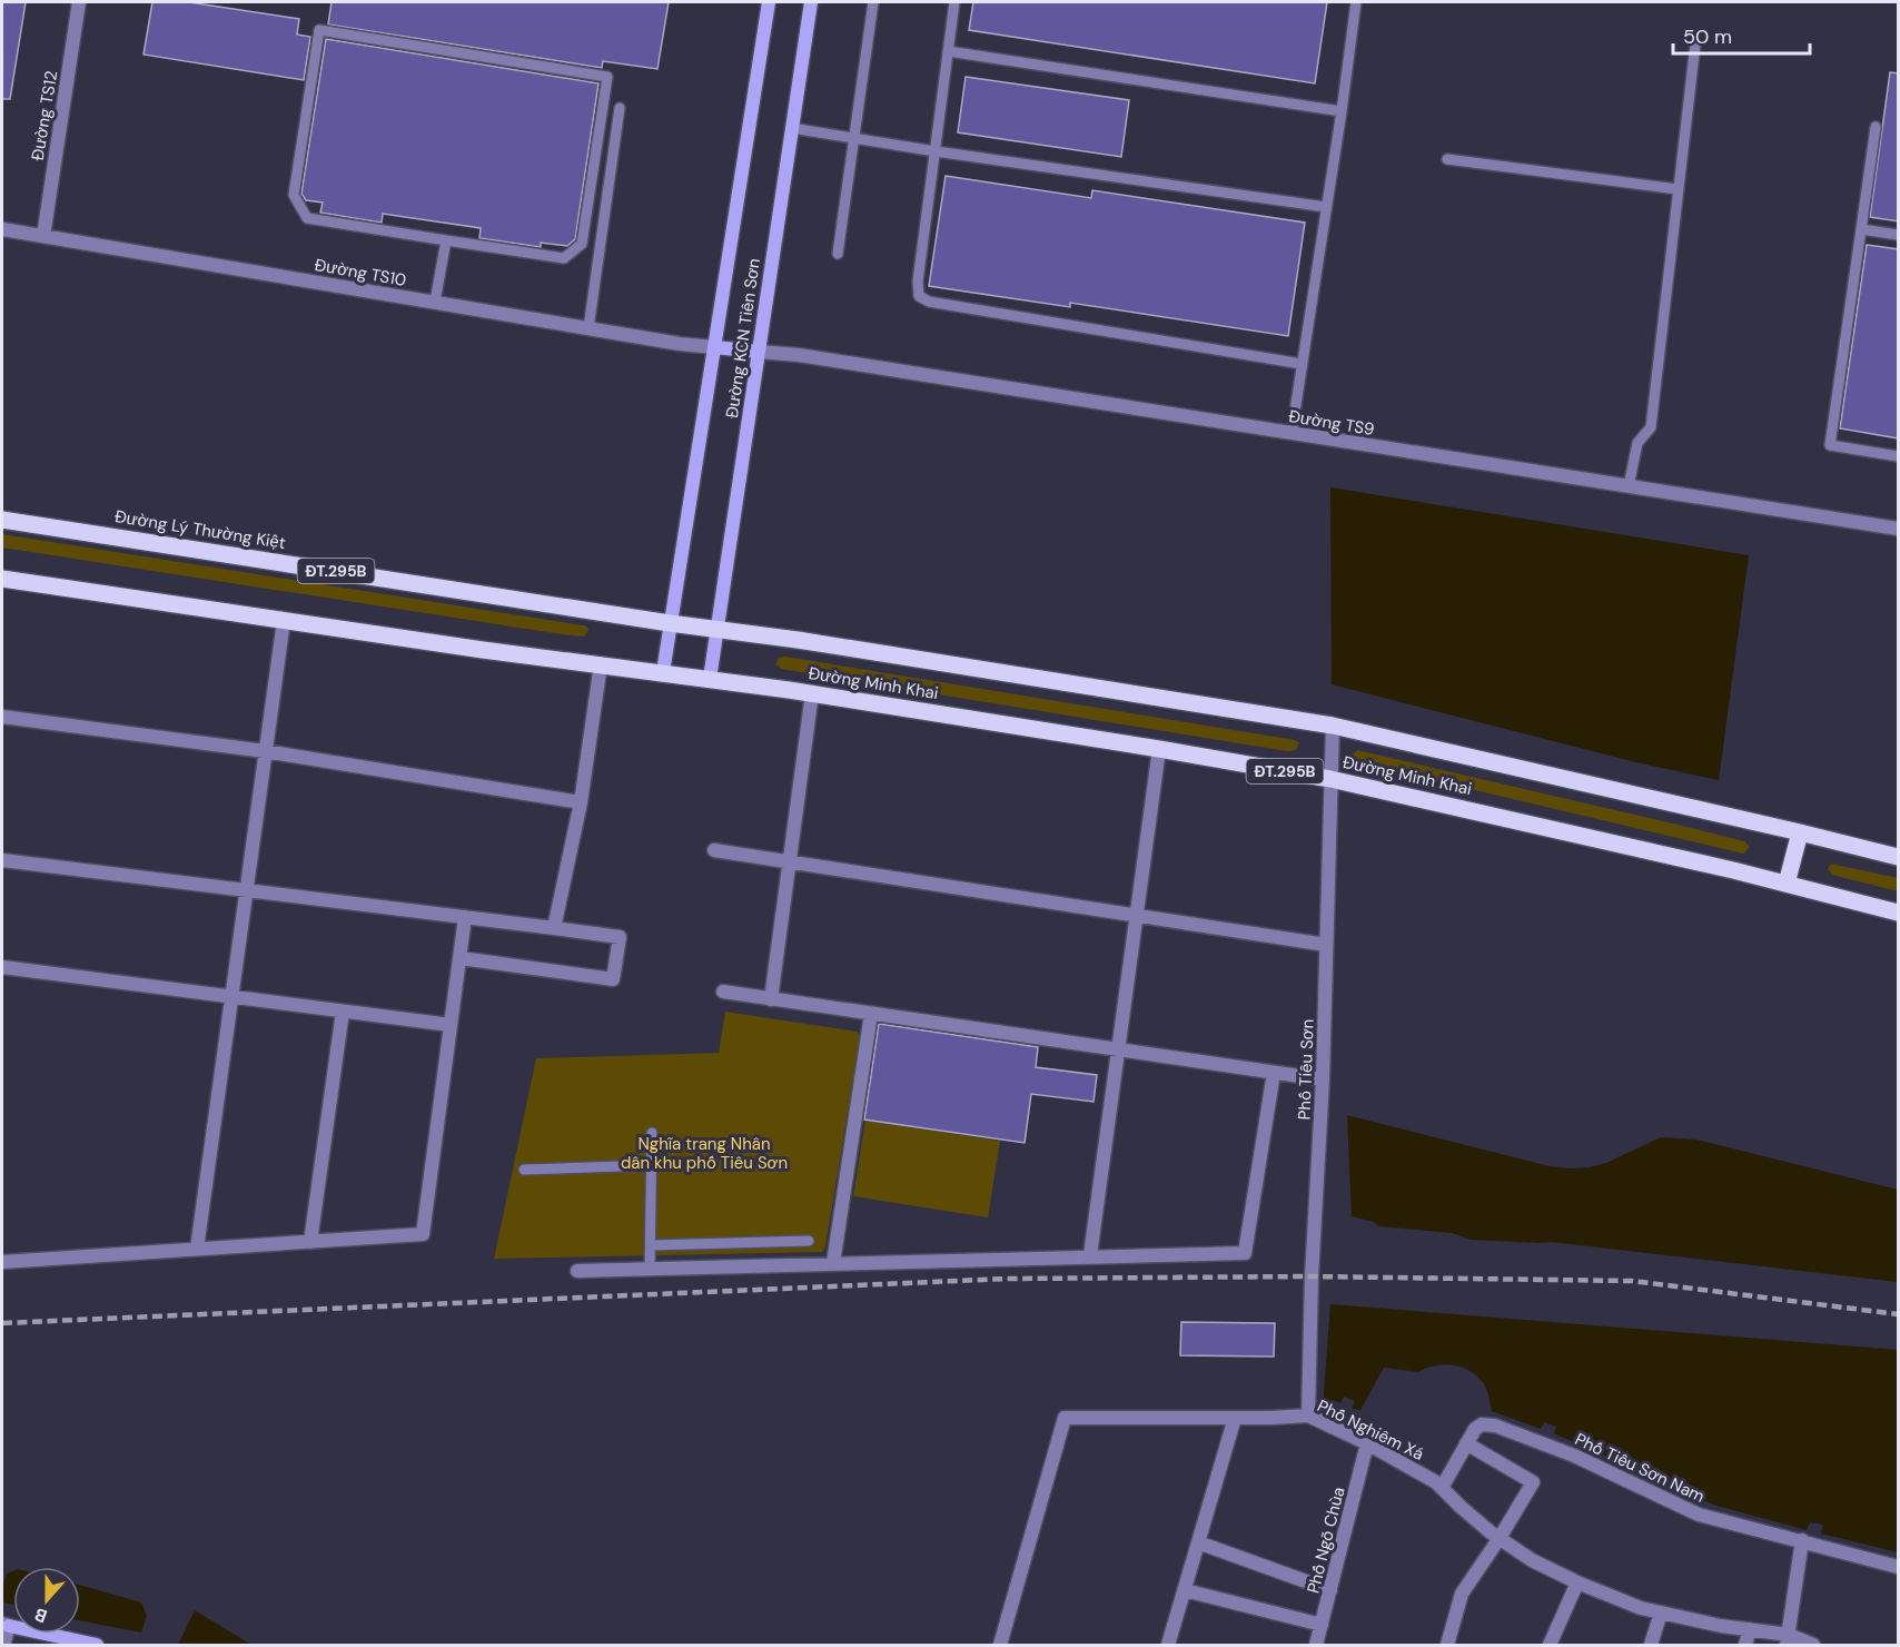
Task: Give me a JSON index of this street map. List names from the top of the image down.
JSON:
{
  "streets": {
    "main road": [
      "Đường KCN Tiên Sơn",
      "Đường Lý Thường Kiệt",
      "ĐT.295B",
      "Đường Minh Khai"
    ],
    "street": [
      "Đường TS12",
      "Đường TS10",
      "Đường TS9",
      "Phố Tiêu Sơn",
      "Phố Nghiêm Xá",
      "Phố Tiêu Sơn Nam",
      "Phố Ngõ Chùa"
    ]
  },
  "crossings": [
    ["Đường TS12", "Đường TS10"],
    ["Đường TS10", "Đường KCN Tiên Sơn"],
    ["Đường KCN Tiên Sơn", "Đường TS9"],
    ["Đường KCN Tiên Sơn", "Đường Lý Thường Kiệt"],
    ["Đường KCN Tiên Sơn", "ĐT.295B"],
    ["Đường KCN Tiên Sơn", "Đường Minh Khai"],
    ["Đường Lý Thường Kiệt", "Đường Minh Khai"],
    ["ĐT.295B", "Đường Minh Khai"],
    ["Đường Minh Khai", "Phố Tiêu Sơn"],
    ["Phố Tiêu Sơn", "Phố Nghiêm Xá"],
    ["Phố Nghiêm Xá", "Phố Tiêu Sơn Nam"],
    ["Phố Nghiêm Xá", "Phố Ngõ Chùa"]
  ],
  "parks": ["Nghĩa trang Nhân dân khu phố Tiêu Sơn"],
  "scale_bar": "50 m",
  "north": "bottom"
}
